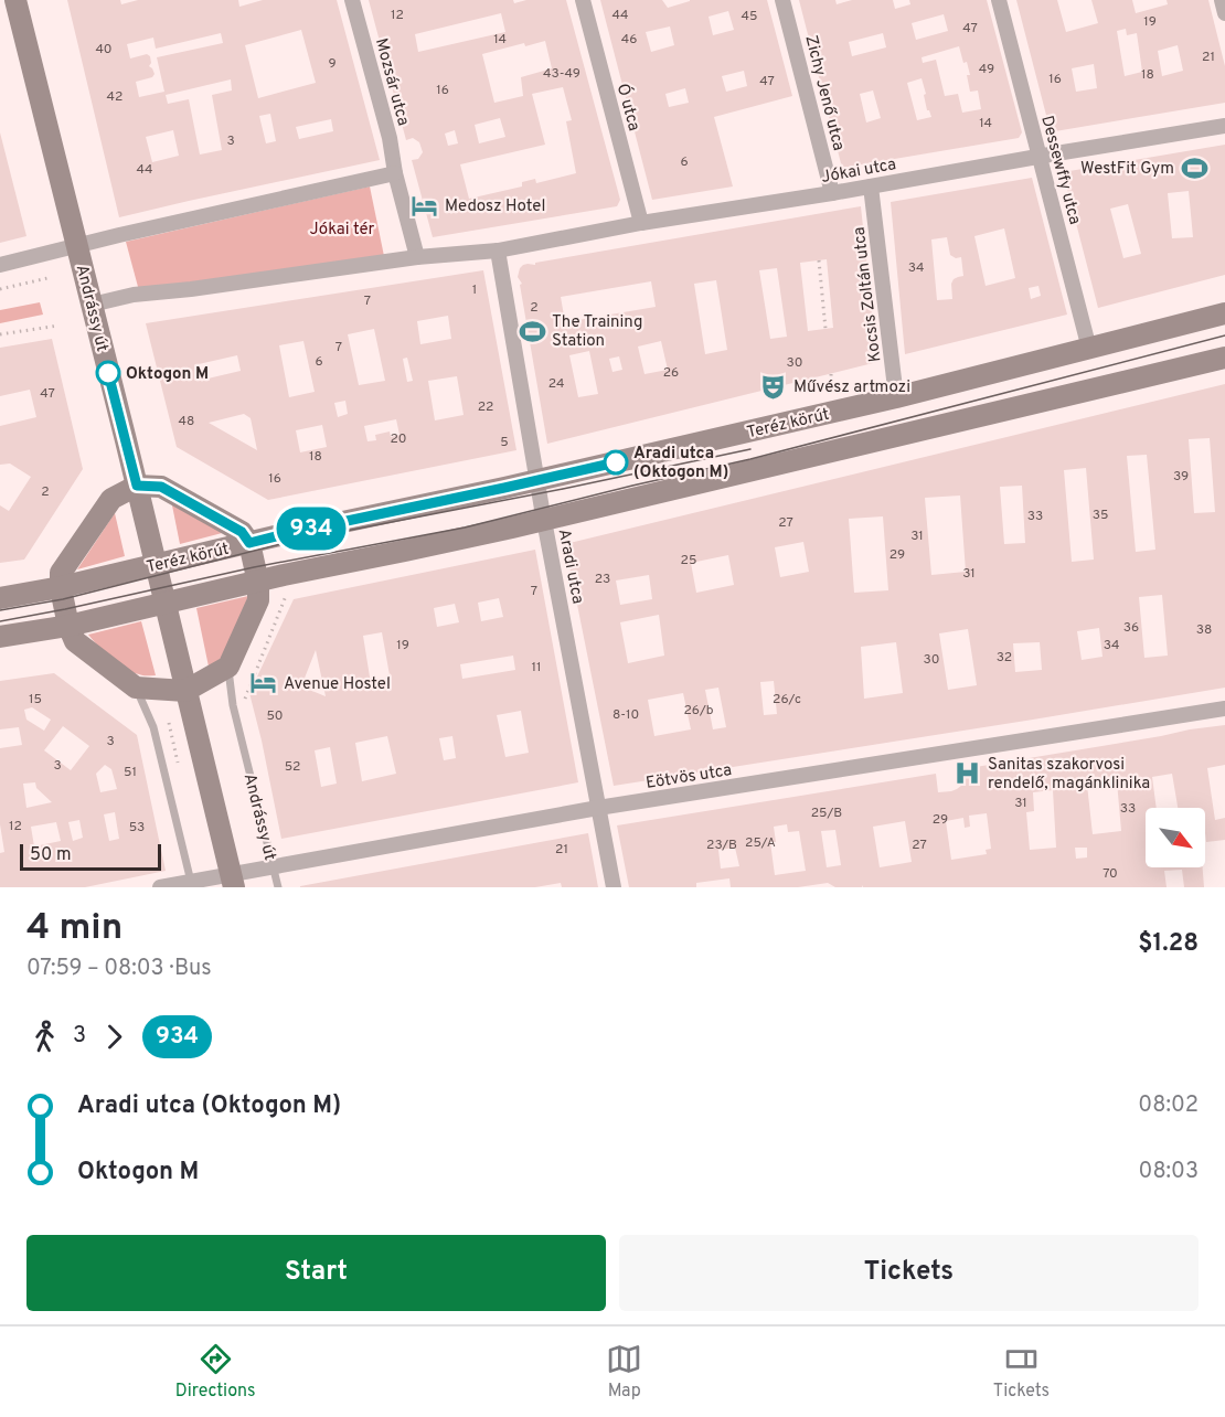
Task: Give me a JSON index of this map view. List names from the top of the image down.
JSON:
{
  "streets": {
    "main road": ["Andrássy út", "Teréz körút"],
    "street": [
      "Mozsár utca",
      "Zichy Jenő utca",
      "Ó utca",
      "Jókai utca",
      "Dessewffy utca",
      "Kocsis Zoltán utca",
      "Aradi utca",
      "Eötvös utca"
    ]
  },
  "crossings": [
    ["Zichy Jenő utca", "Jókai utca"],
    ["Ó utca", "Jókai utca"],
    ["Jókai utca", "Dessewffy utca"],
    ["Jókai utca", "Kocsis Zoltán utca"],
    ["Jókai utca", "Aradi utca"],
    ["Dessewffy utca", "Teréz körút"],
    ["Kocsis Zoltán utca", "Teréz körút"],
    ["Andrássy út", "Teréz körút"],
    ["Andrássy út", "Eötvös utca"],
    ["Teréz körút", "Aradi utca"],
    ["Aradi utca", "Eötvös utca"]
  ],
  "parks": ["Jókai tér"],
  "places": {
    "sports": ["WestFit Gym", "The Training Station"],
    "hotel": ["Medosz Hotel", "Avenue Hostel"],
    "other": ["Oktogon M", "Aradi utca (Oktogon M)"],
    "theatre": ["Művész artmozi"],
    "hospital": ["Sanitas szakorvosi rendelő, magánklinika"]
  },
  "lines": ["bus line 934"],
  "house_numbers": [
    "12",
    "44",
    "45",
    "19",
    "47",
    "14",
    "46",
    "40",
    "21",
    "9",
    "49",
    "43-49",
    "18",
    "16",
    "47",
    "16",
    "42",
    "14",
    "3",
    "6",
    "44",
    "34",
    "1",
    "7",
    "2",
    "7",
    "6",
    "30",
    "26",
    "24",
    "47",
    "22",
    "48",
    "20",
    "5",
    "18",
    "39",
    "16",
    "2",
    "35",
    "33",
    "27",
    "31",
    "29",
    "25",
    "31",
    "23",
    "7",
    "36",
    "38",
    "19",
    "34",
    "32",
    "30",
    "11",
    "15",
    "26/c",
    "26/b",
    "8-10",
    "50",
    "3",
    "3",
    "52",
    "51",
    "31",
    "33",
    "25/B",
    "29",
    "12",
    "53",
    "25/A",
    "23/B",
    "27",
    "21",
    "70"
  ],
  "scale_bar": "50 m",
  "north": "bottom right",
  "page": {
    "on_map": "934",
    "scale": "50 m",
    "heading": ["4 min", "07:59 – 08:03 · Bus", "$1.28"],
    "legs": ["3", "934"],
    "list": [
      {
        "name": "Aradi utca (Oktogon M)",
        "value": "08:02"
      },
      {
        "name": "Oktogon M",
        "value": "08:03"
      }
    ],
    "buttons": ["Start", "Tickets"],
    "tabs": ["Directions", "Map", "Tickets"]
  }
}
